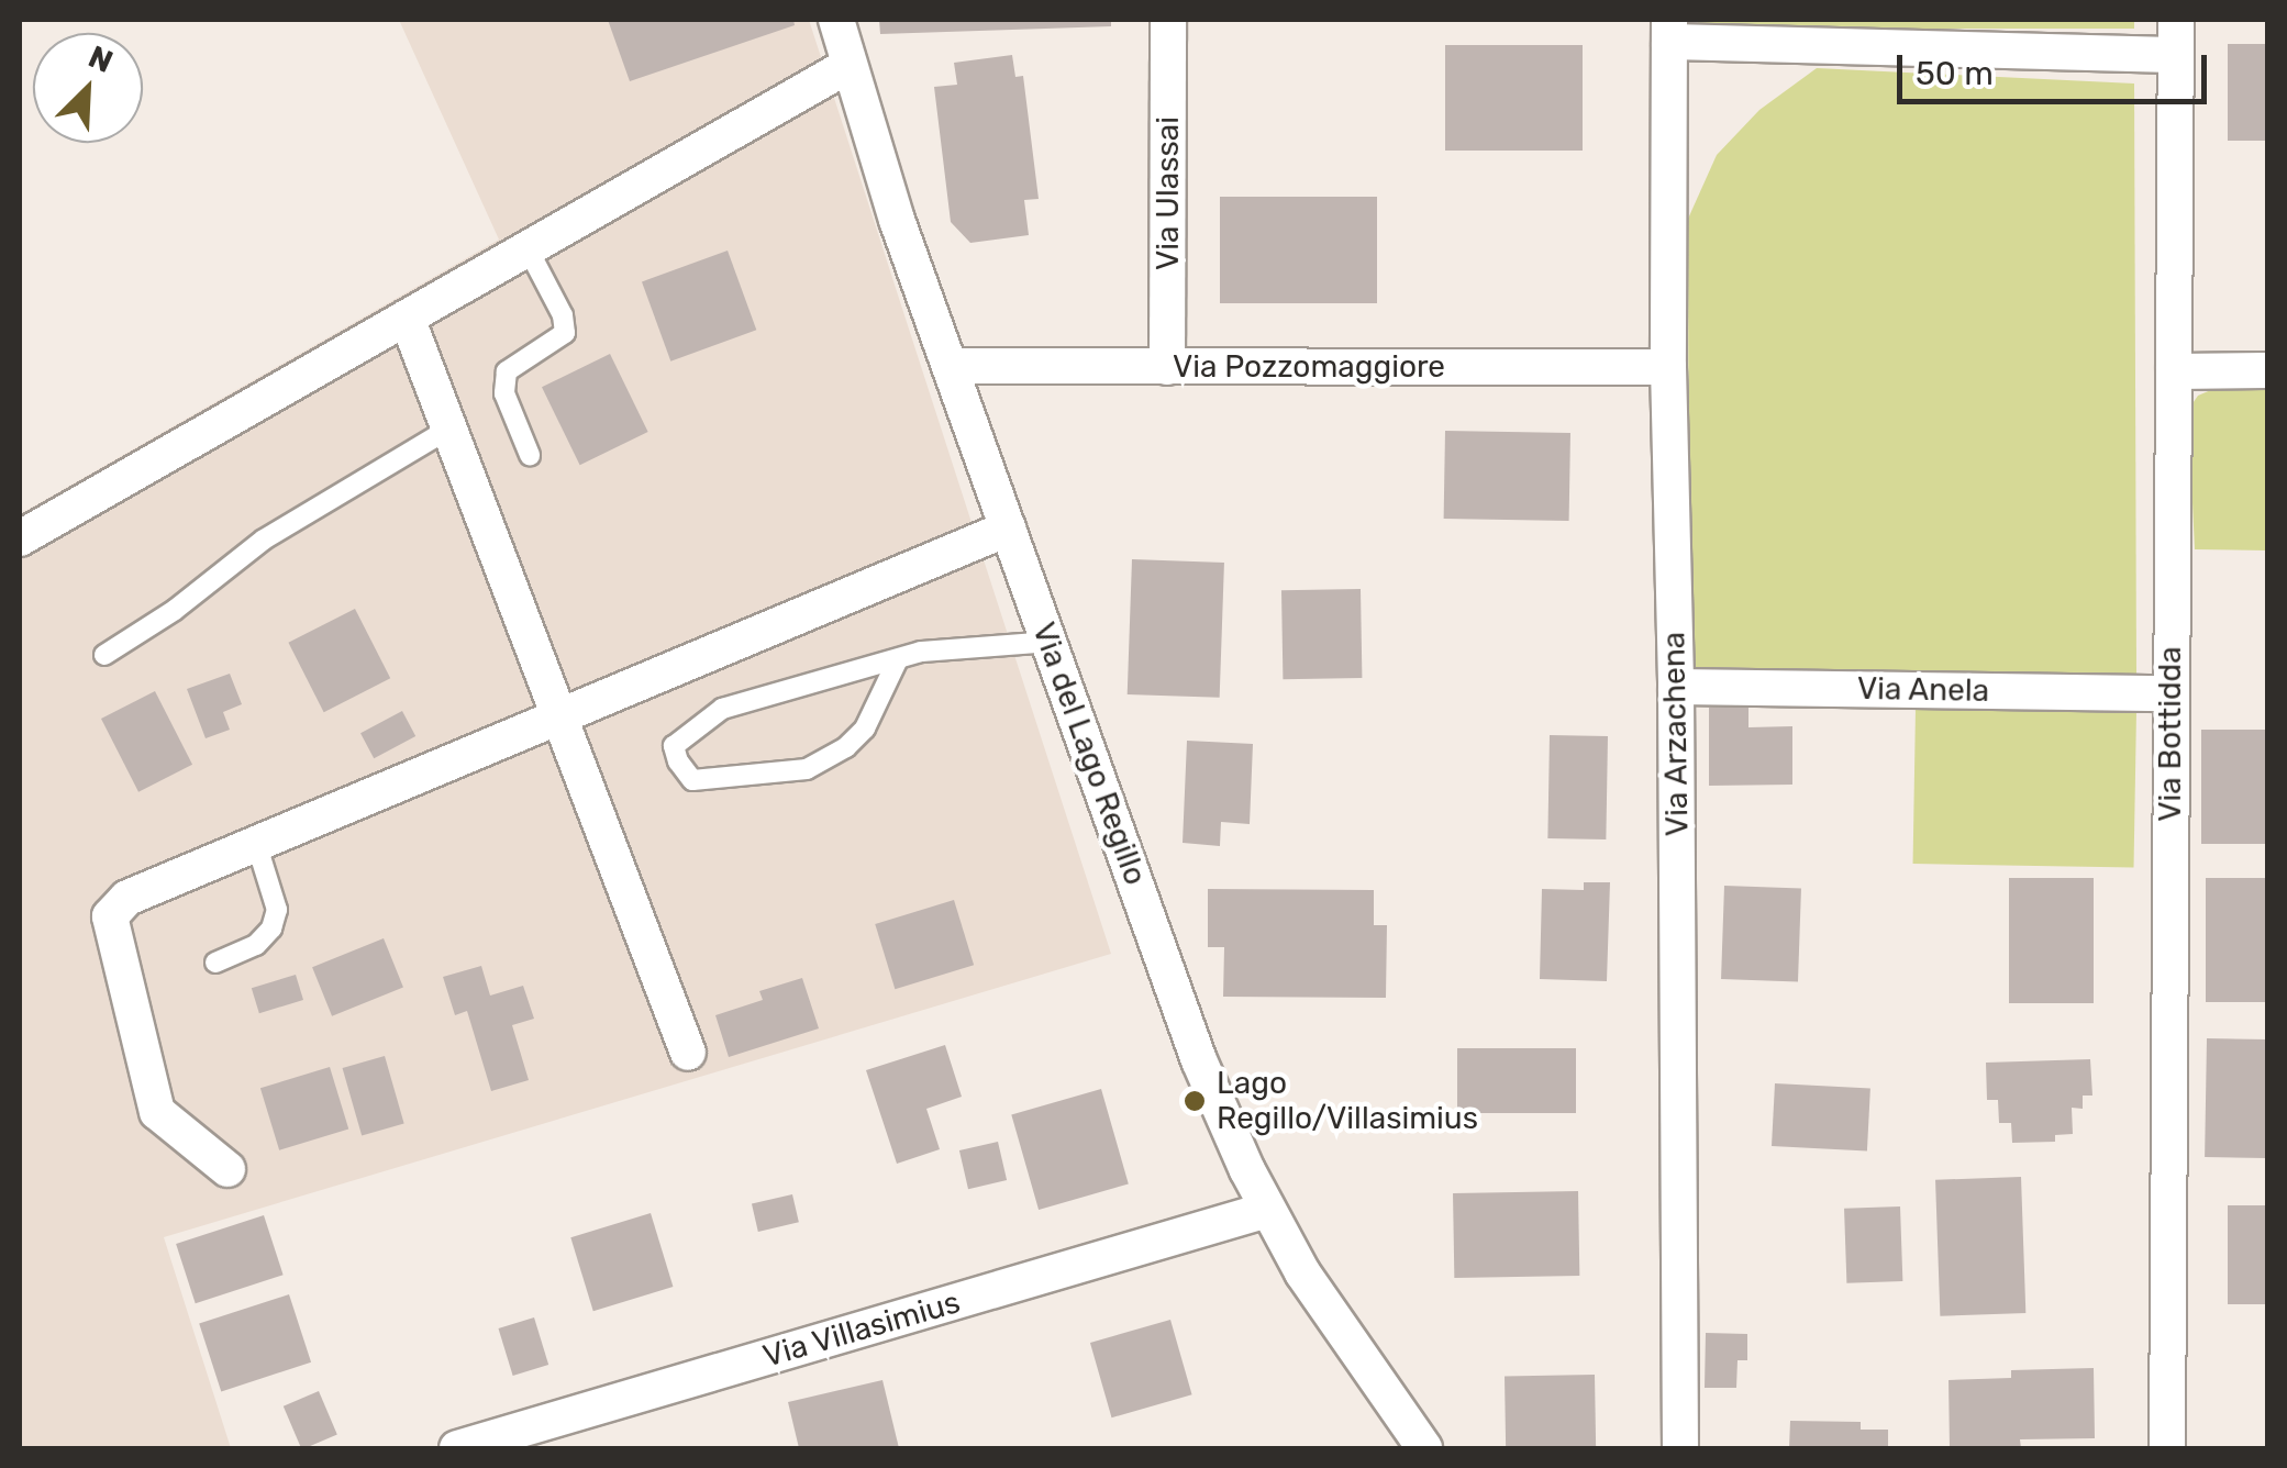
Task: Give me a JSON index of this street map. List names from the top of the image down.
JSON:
{
  "streets": {
    "street": [
      "Via Ulassai",
      "Via Pozzomaggiore",
      "Via Anela",
      "Via Arzachena",
      "Via Bottidda",
      "Via del Lago Regillo",
      "Via Villasimius"
    ]
  },
  "crossings": [
    ["Via Ulassai", "Via Pozzomaggiore"],
    ["Via Pozzomaggiore", "Via Arzachena"],
    ["Via Pozzomaggiore", "Via del Lago Regillo"],
    ["Via Anela", "Via Arzachena"],
    ["Via Anela", "Via Bottidda"],
    ["Via del Lago Regillo", "Via Villasimius"]
  ],
  "places": ["Lago Regillo/Villasimius"],
  "scale_bar": "50 m",
  "north": "top right"
}
